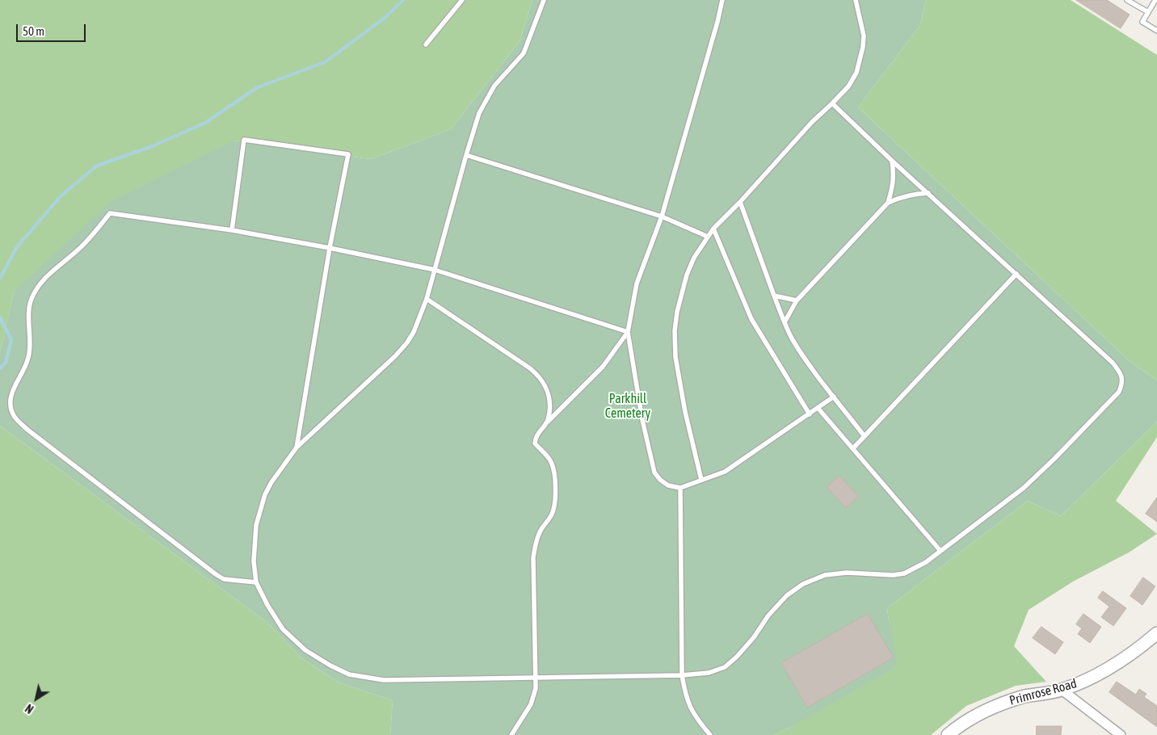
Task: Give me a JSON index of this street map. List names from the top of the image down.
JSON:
{
  "streets": {
    "street": ["Primrose Road"]
  },
  "parks": ["Parkhill Cemetery"],
  "scale_bar": "50 m",
  "north": "bottom left"
}
